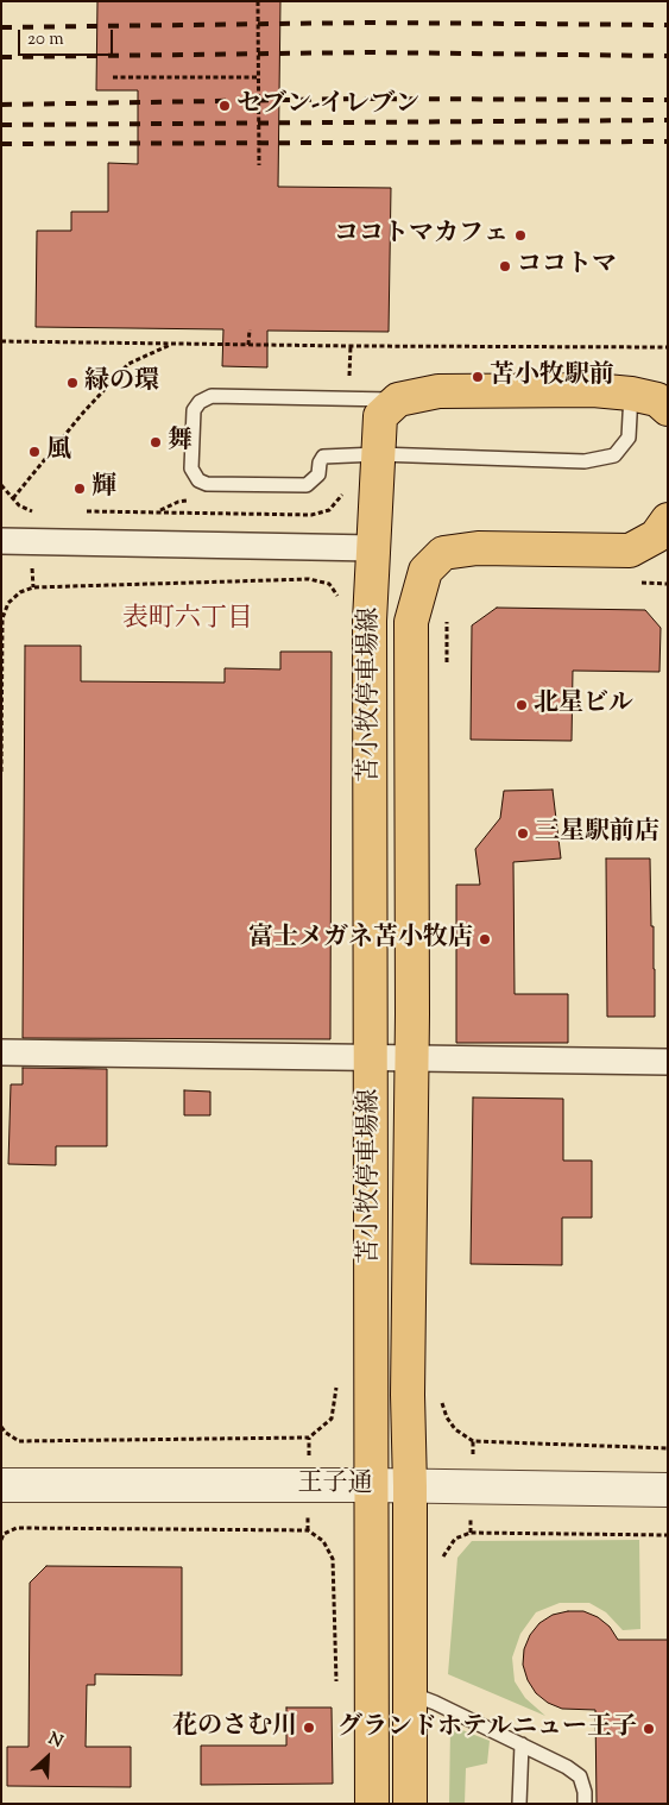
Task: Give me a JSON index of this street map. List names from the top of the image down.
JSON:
{
  "streets": {
    "main road": ["苫小牧停車場線"],
    "street": ["王子通"]
  },
  "crossings": [
    ["苫小牧停車場線", "王子通"]
  ],
  "districts": ["表町六丁目"],
  "places": [
    "セブン-イレブン",
    "ココトマカフェ",
    "ココトマ",
    "苫小牧駅前",
    "緑の環",
    "舞",
    "風",
    "輝",
    "北星ビル",
    "三星駅前店",
    "富士メガネ苫小牧店",
    "花のさむ川",
    "グランドホテルニュー王子"
  ],
  "scale_bar": "20 m",
  "north": "top right"
}
